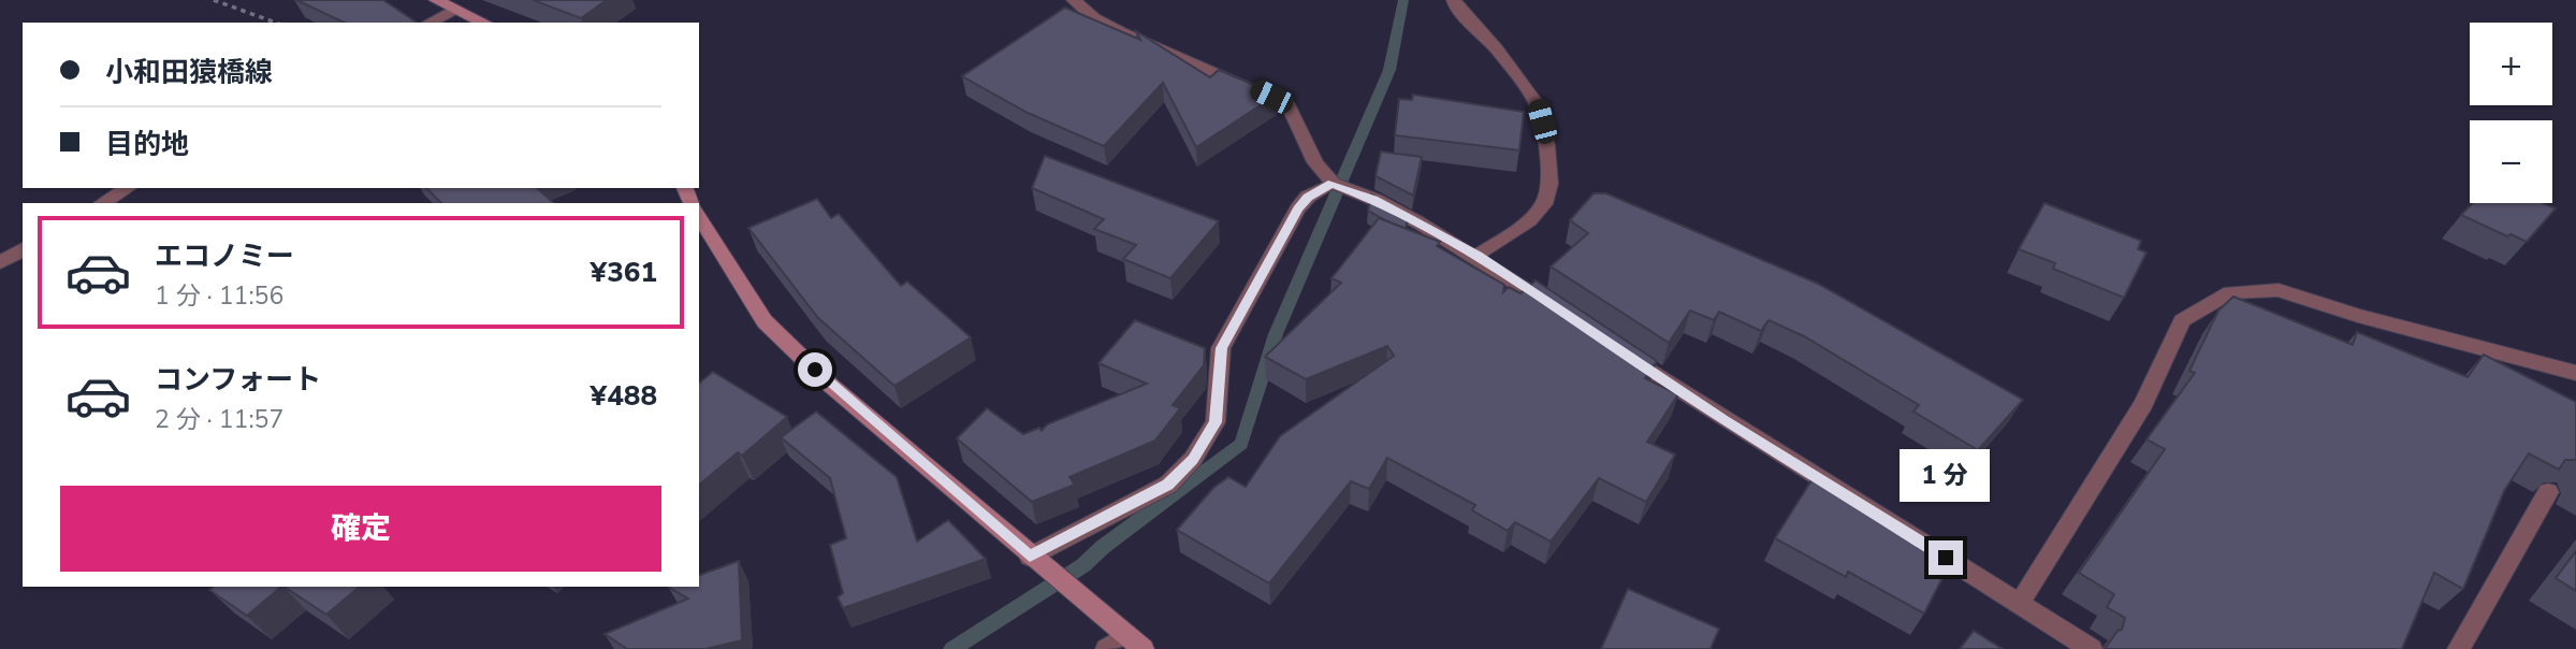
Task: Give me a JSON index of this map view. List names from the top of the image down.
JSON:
{
  "page": {
    "map_buttons": ["+", "−"],
    "banner": ["小和田猿橋線", "目的地"],
    "list": [
      {
        "name": "エコノミー",
        "note": "1 分 · 11:56",
        "value": "¥361"
      },
      {
        "name": "コンフォート",
        "note": "2 分 · 11:57",
        "value": "¥488"
      }
    ],
    "bubble": "1 分",
    "buttons": "確定"
  }
}
